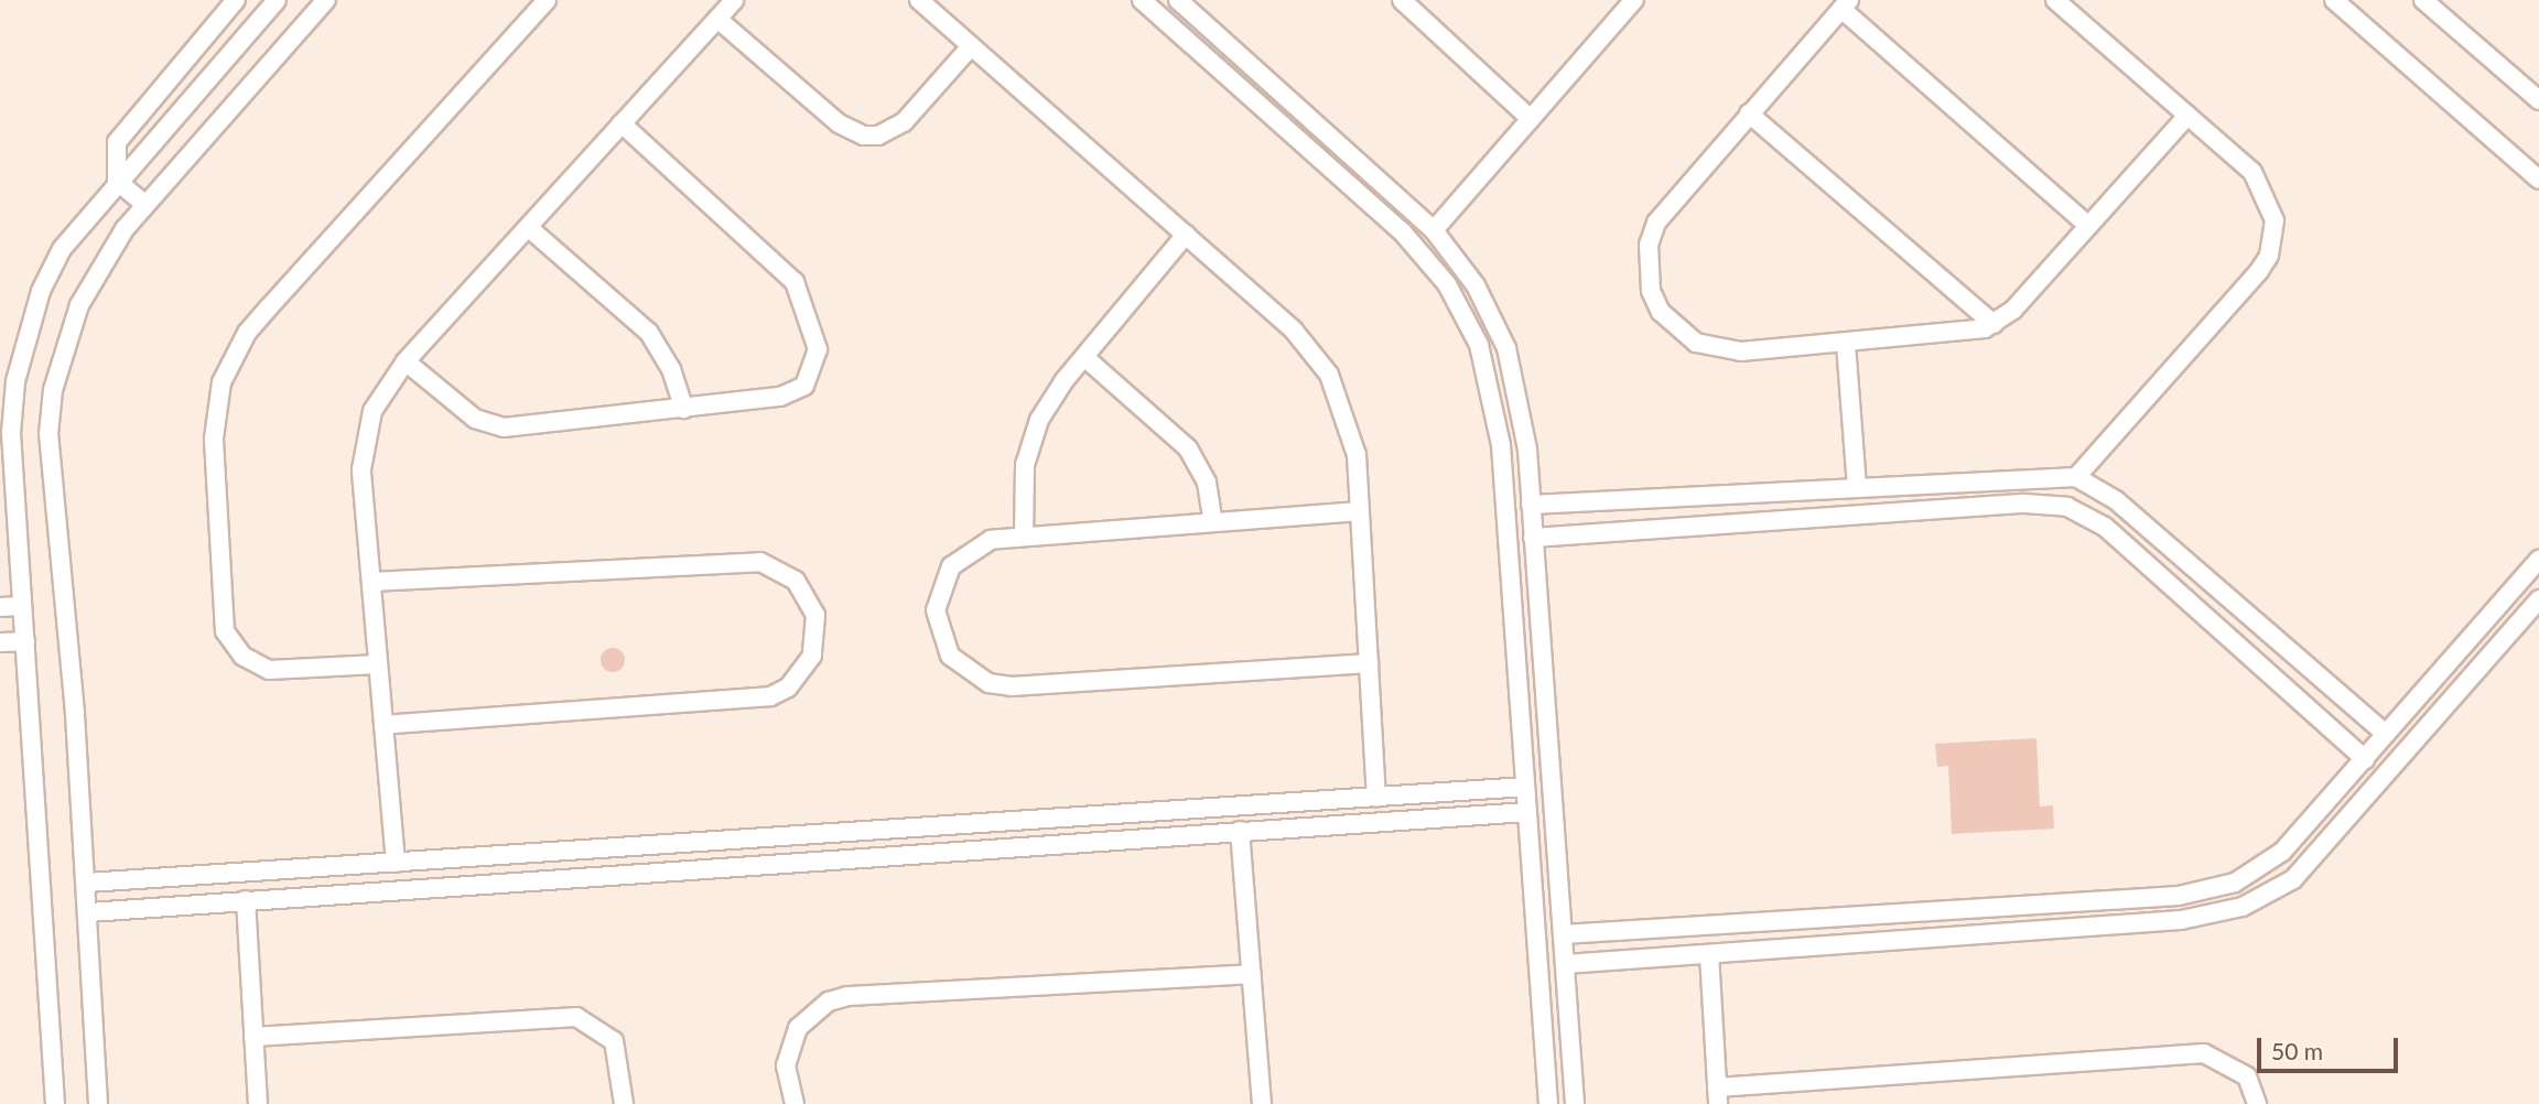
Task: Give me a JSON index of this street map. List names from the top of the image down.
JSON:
{
  "scale_bar": "50 m"
}
